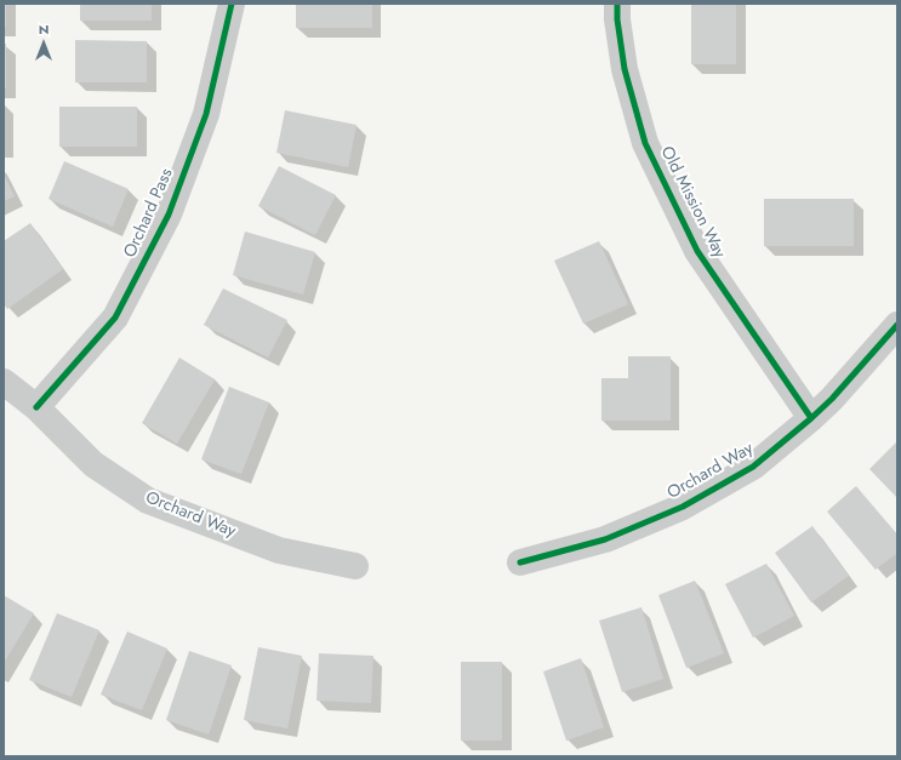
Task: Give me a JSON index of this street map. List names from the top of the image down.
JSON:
{
  "streets": {
    "street": ["Old Mission Way", "Orchard Pass", "Orchard Way"]
  },
  "crossings": [
    ["Old Mission Way", "Orchard Way"],
    ["Orchard Pass", "Orchard Way"]
  ],
  "north": "top"
}
